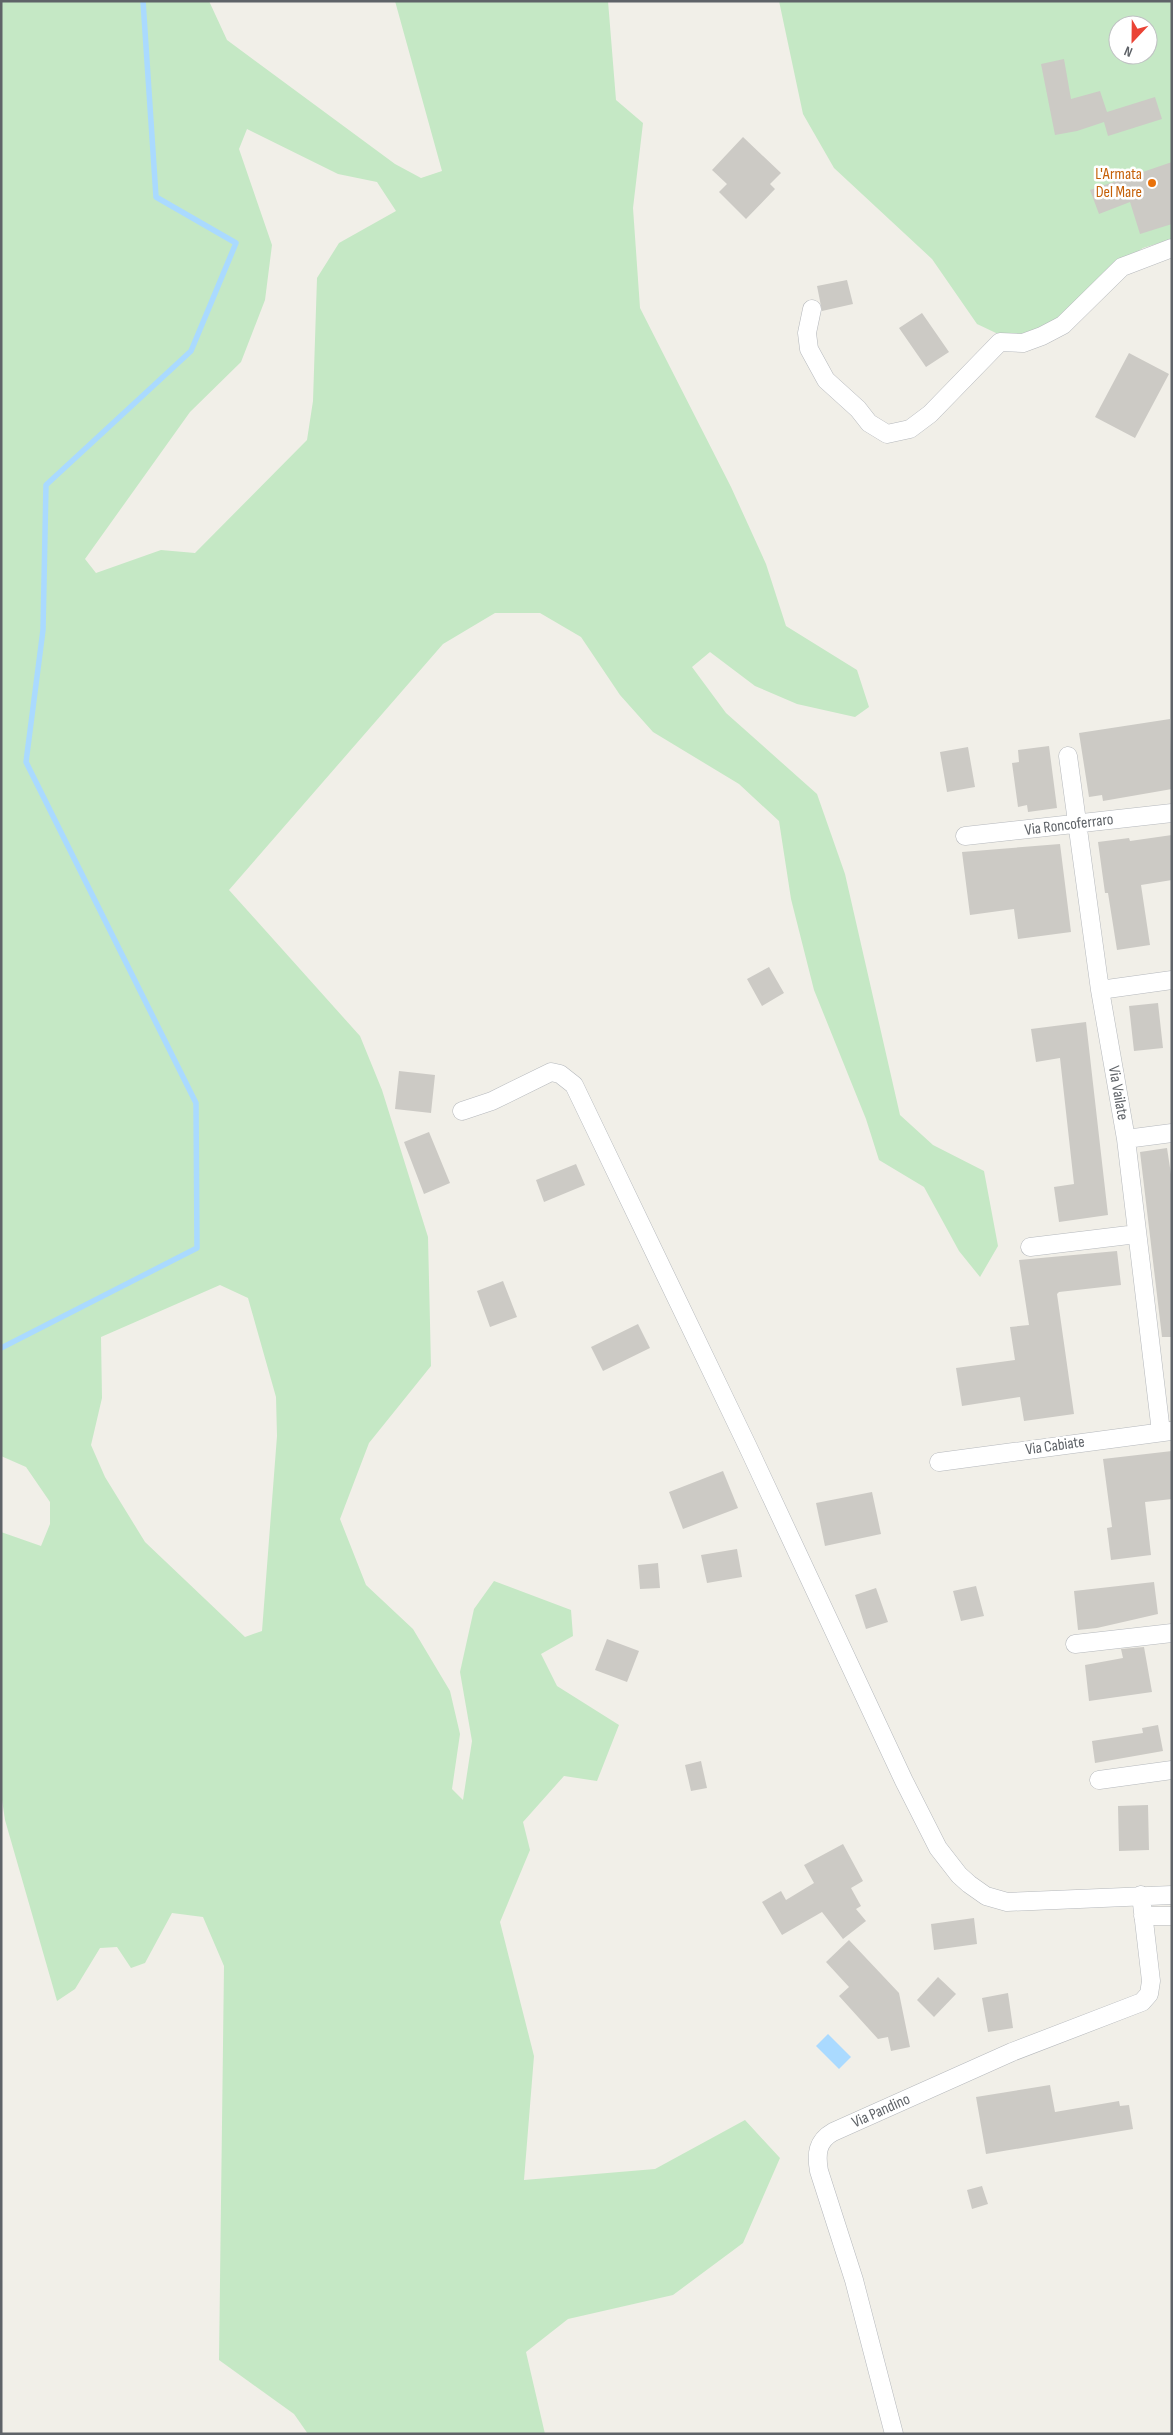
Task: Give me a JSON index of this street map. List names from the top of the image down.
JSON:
{
  "streets": {
    "street": [
      "Via Roncoferraro",
      "Via Vailate",
      "Via Cabiate",
      "Via Pandino"
    ]
  },
  "crossings": [
    ["Via Roncoferraro", "Via Vailate"],
    ["Via Vailate", "Via Cabiate"]
  ],
  "places": ["L'Armata Del Mare"],
  "north": "bottom"
}
